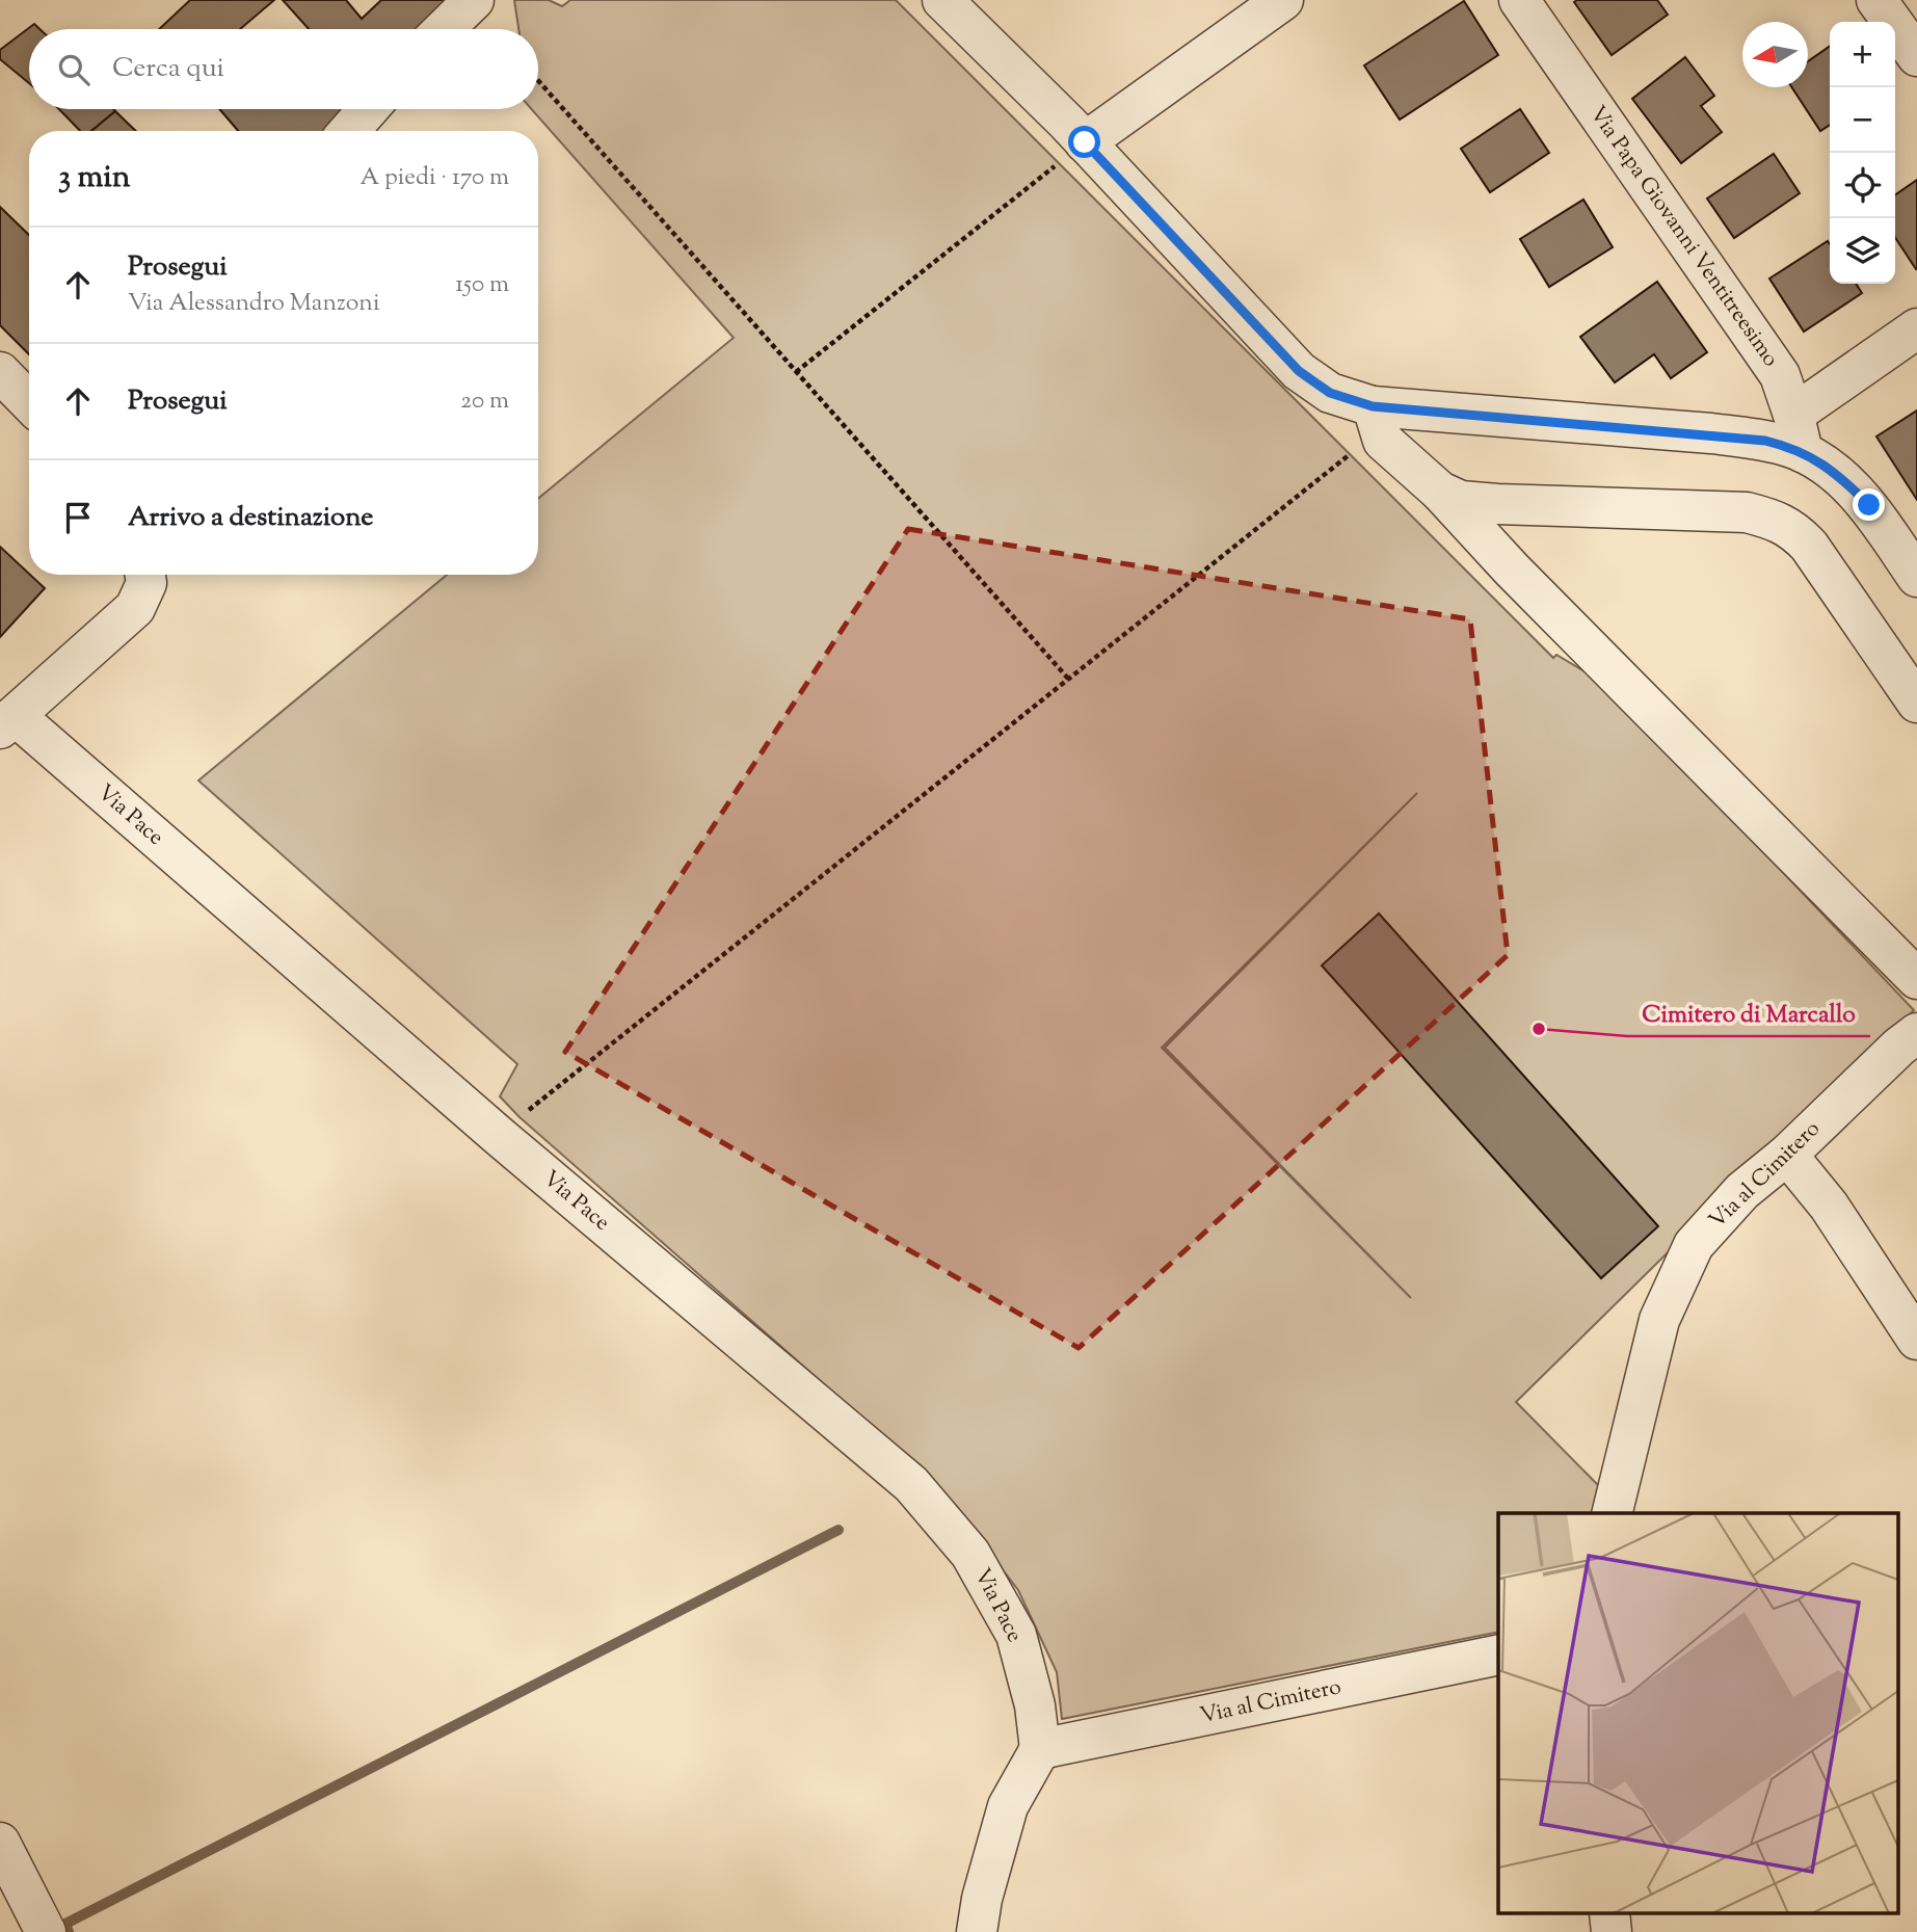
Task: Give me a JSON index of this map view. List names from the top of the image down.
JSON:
{
  "streets": {
    "street": ["Via Papa Giovanni Ventitreesimo", "Via Pace", "Via al Cimitero"]
  },
  "crossings": [
    ["Via Pace", "Via al Cimitero"]
  ],
  "places": ["Cimitero di Marcallo"],
  "north": "left",
  "page": {
    "map_buttons": ["+", "−"],
    "search": "Cerca qui",
    "heading": ["3 min", "A piedi · 170 m"],
    "list": [
      ["Prosegui", "Via Alessandro Manzoni", "150 m"],
      ["Prosegui", "20 m"],
      "Arrivo a destinazione"
    ]
  }
}
